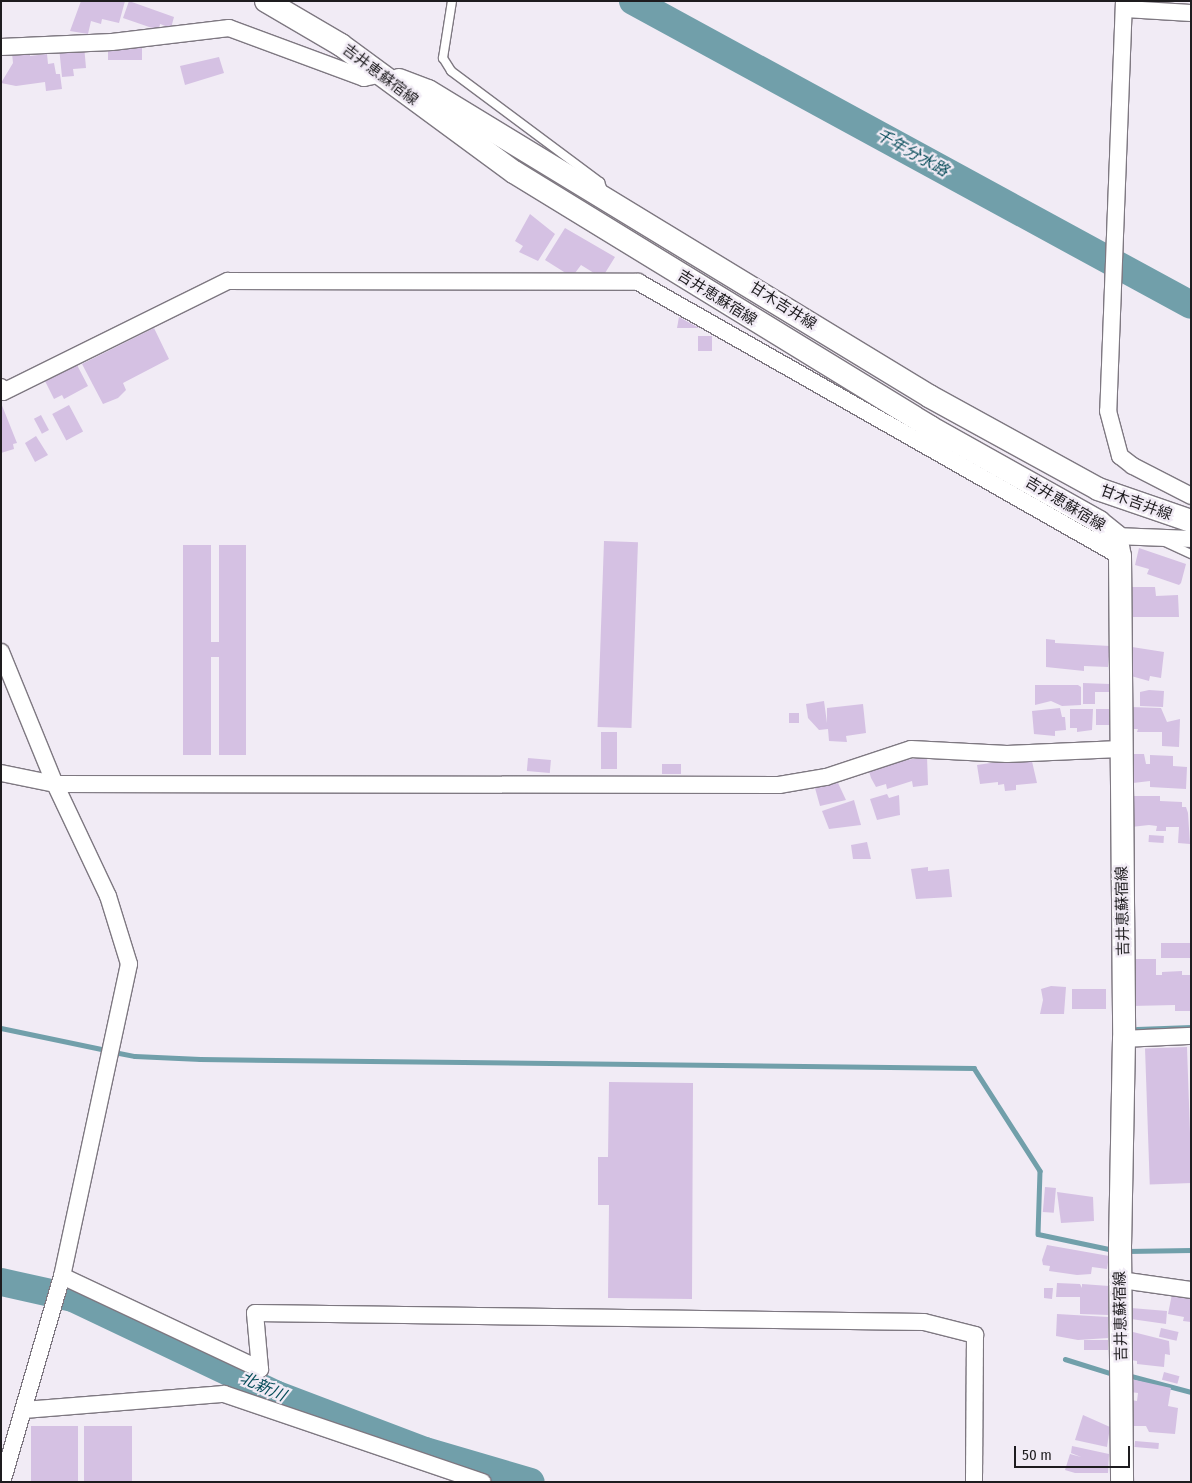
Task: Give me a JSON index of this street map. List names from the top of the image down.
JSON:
{
  "streets": {
    "main road": ["吉井恵蘇宿線", "甘木吉井線"]
  },
  "crossings": [
    ["吉井恵蘇宿線", "甘木吉井線"]
  ],
  "water": ["千年分水路", "北新川"],
  "scale_bar": "50 m"
}
